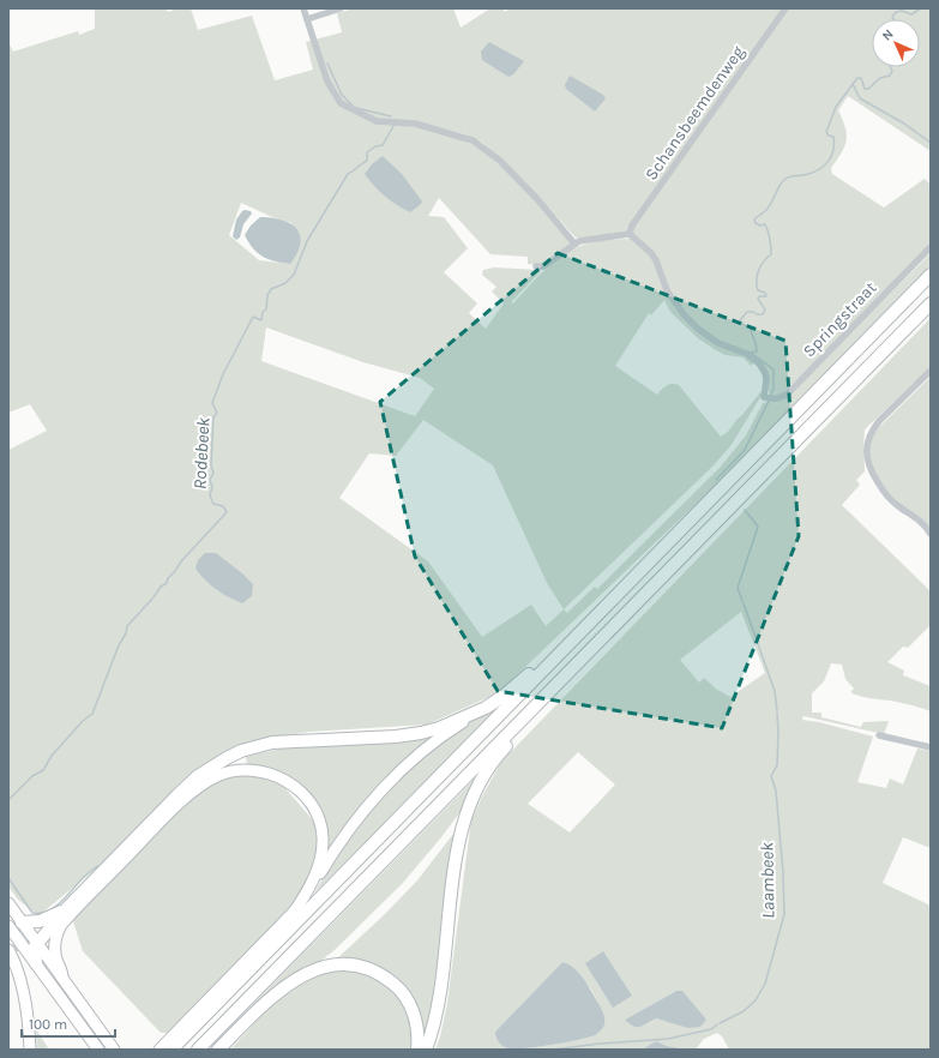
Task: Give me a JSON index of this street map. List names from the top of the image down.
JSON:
{
  "streets": {
    "street": ["Schansbeemdenweg", "Springstraat"]
  },
  "crossings": [
    ["Schansbeemdenweg", "Springstraat"]
  ],
  "water": ["Rodebeek", "Laambeek"],
  "scale_bar": "100 m",
  "north": "top left"
}
